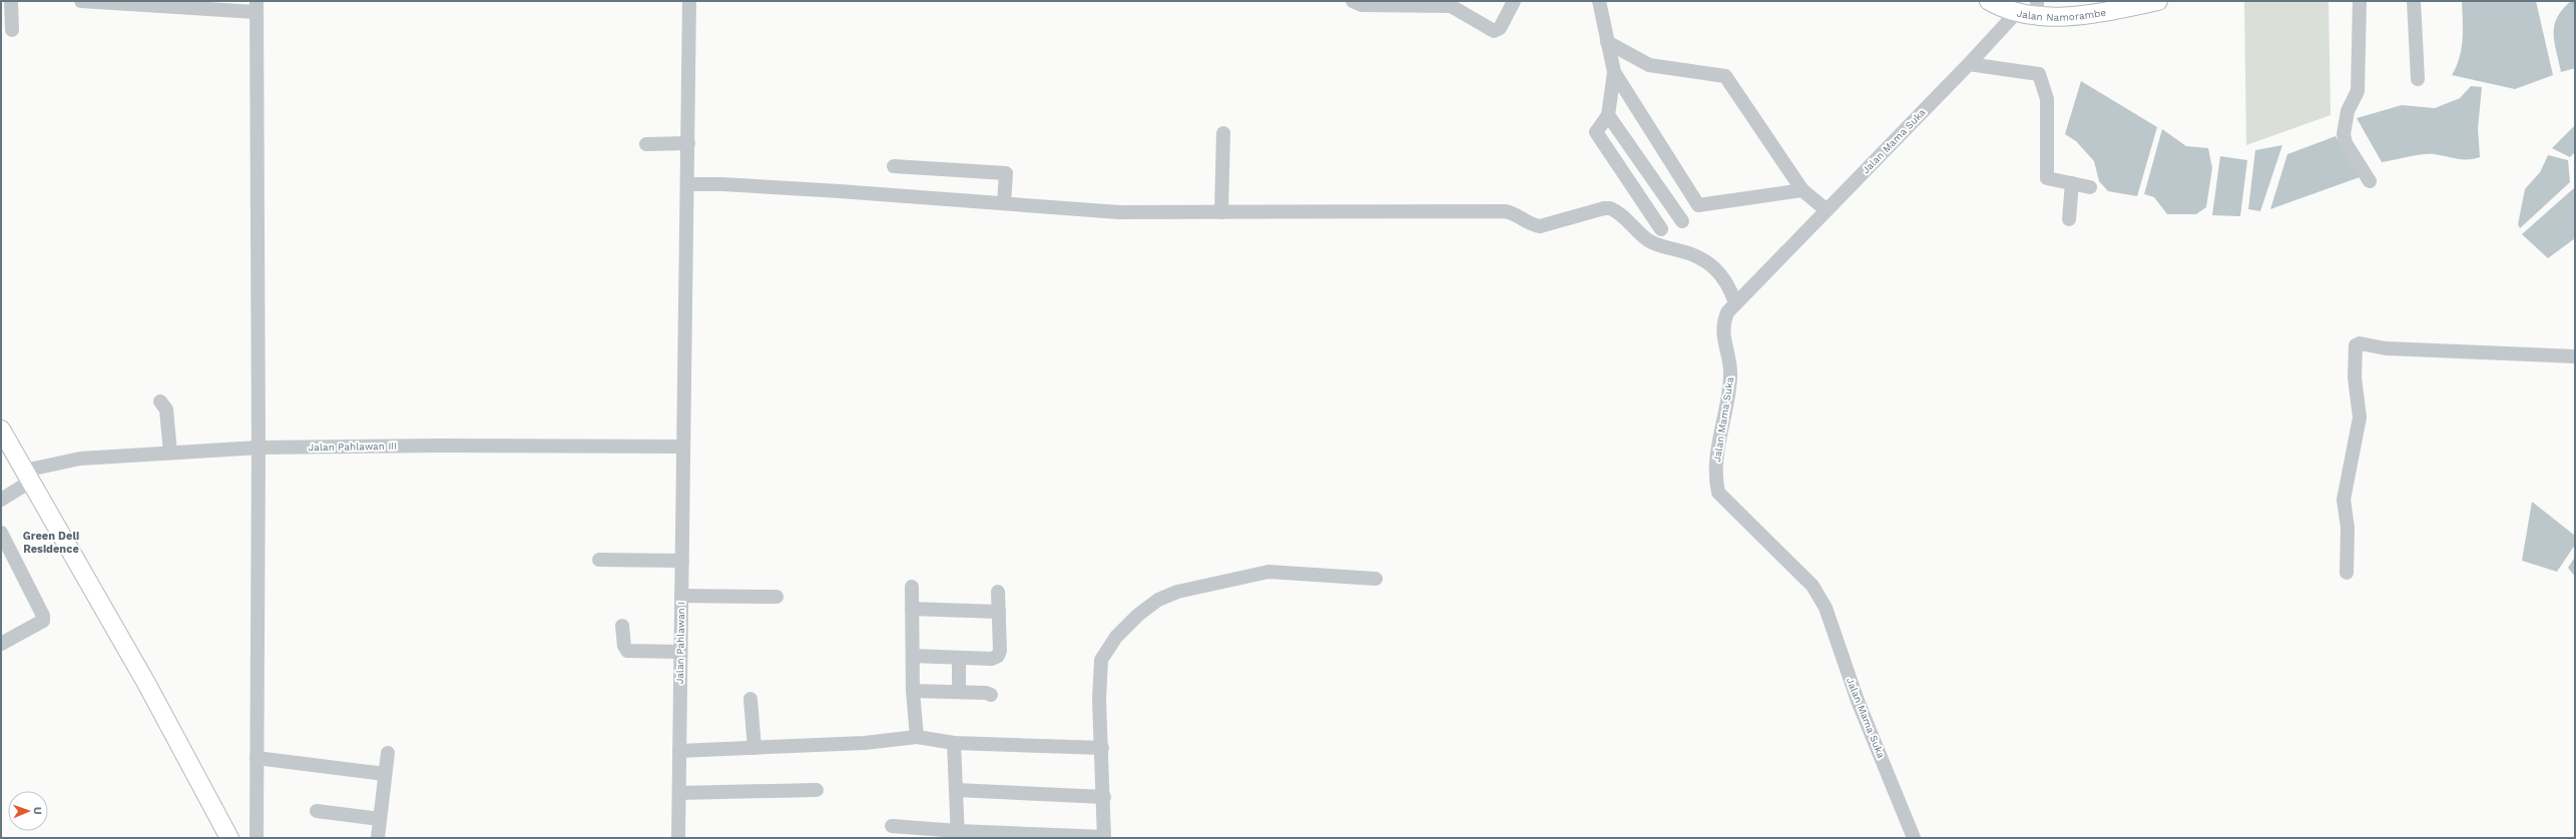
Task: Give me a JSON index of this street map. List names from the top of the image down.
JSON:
{
  "streets": {
    "main road": ["Jalan Namorambe"],
    "street": ["Jalan Mama Suka", "Jalan Pahlawan III", "Jalan Pahlawan I"]
  },
  "crossings": [
    ["Jalan Namorambe", "Jalan Mama Suka"],
    ["Jalan Pahlawan III", "Jalan Pahlawan I"]
  ],
  "districts": ["Green Deli Residence"],
  "north": "right"
}
